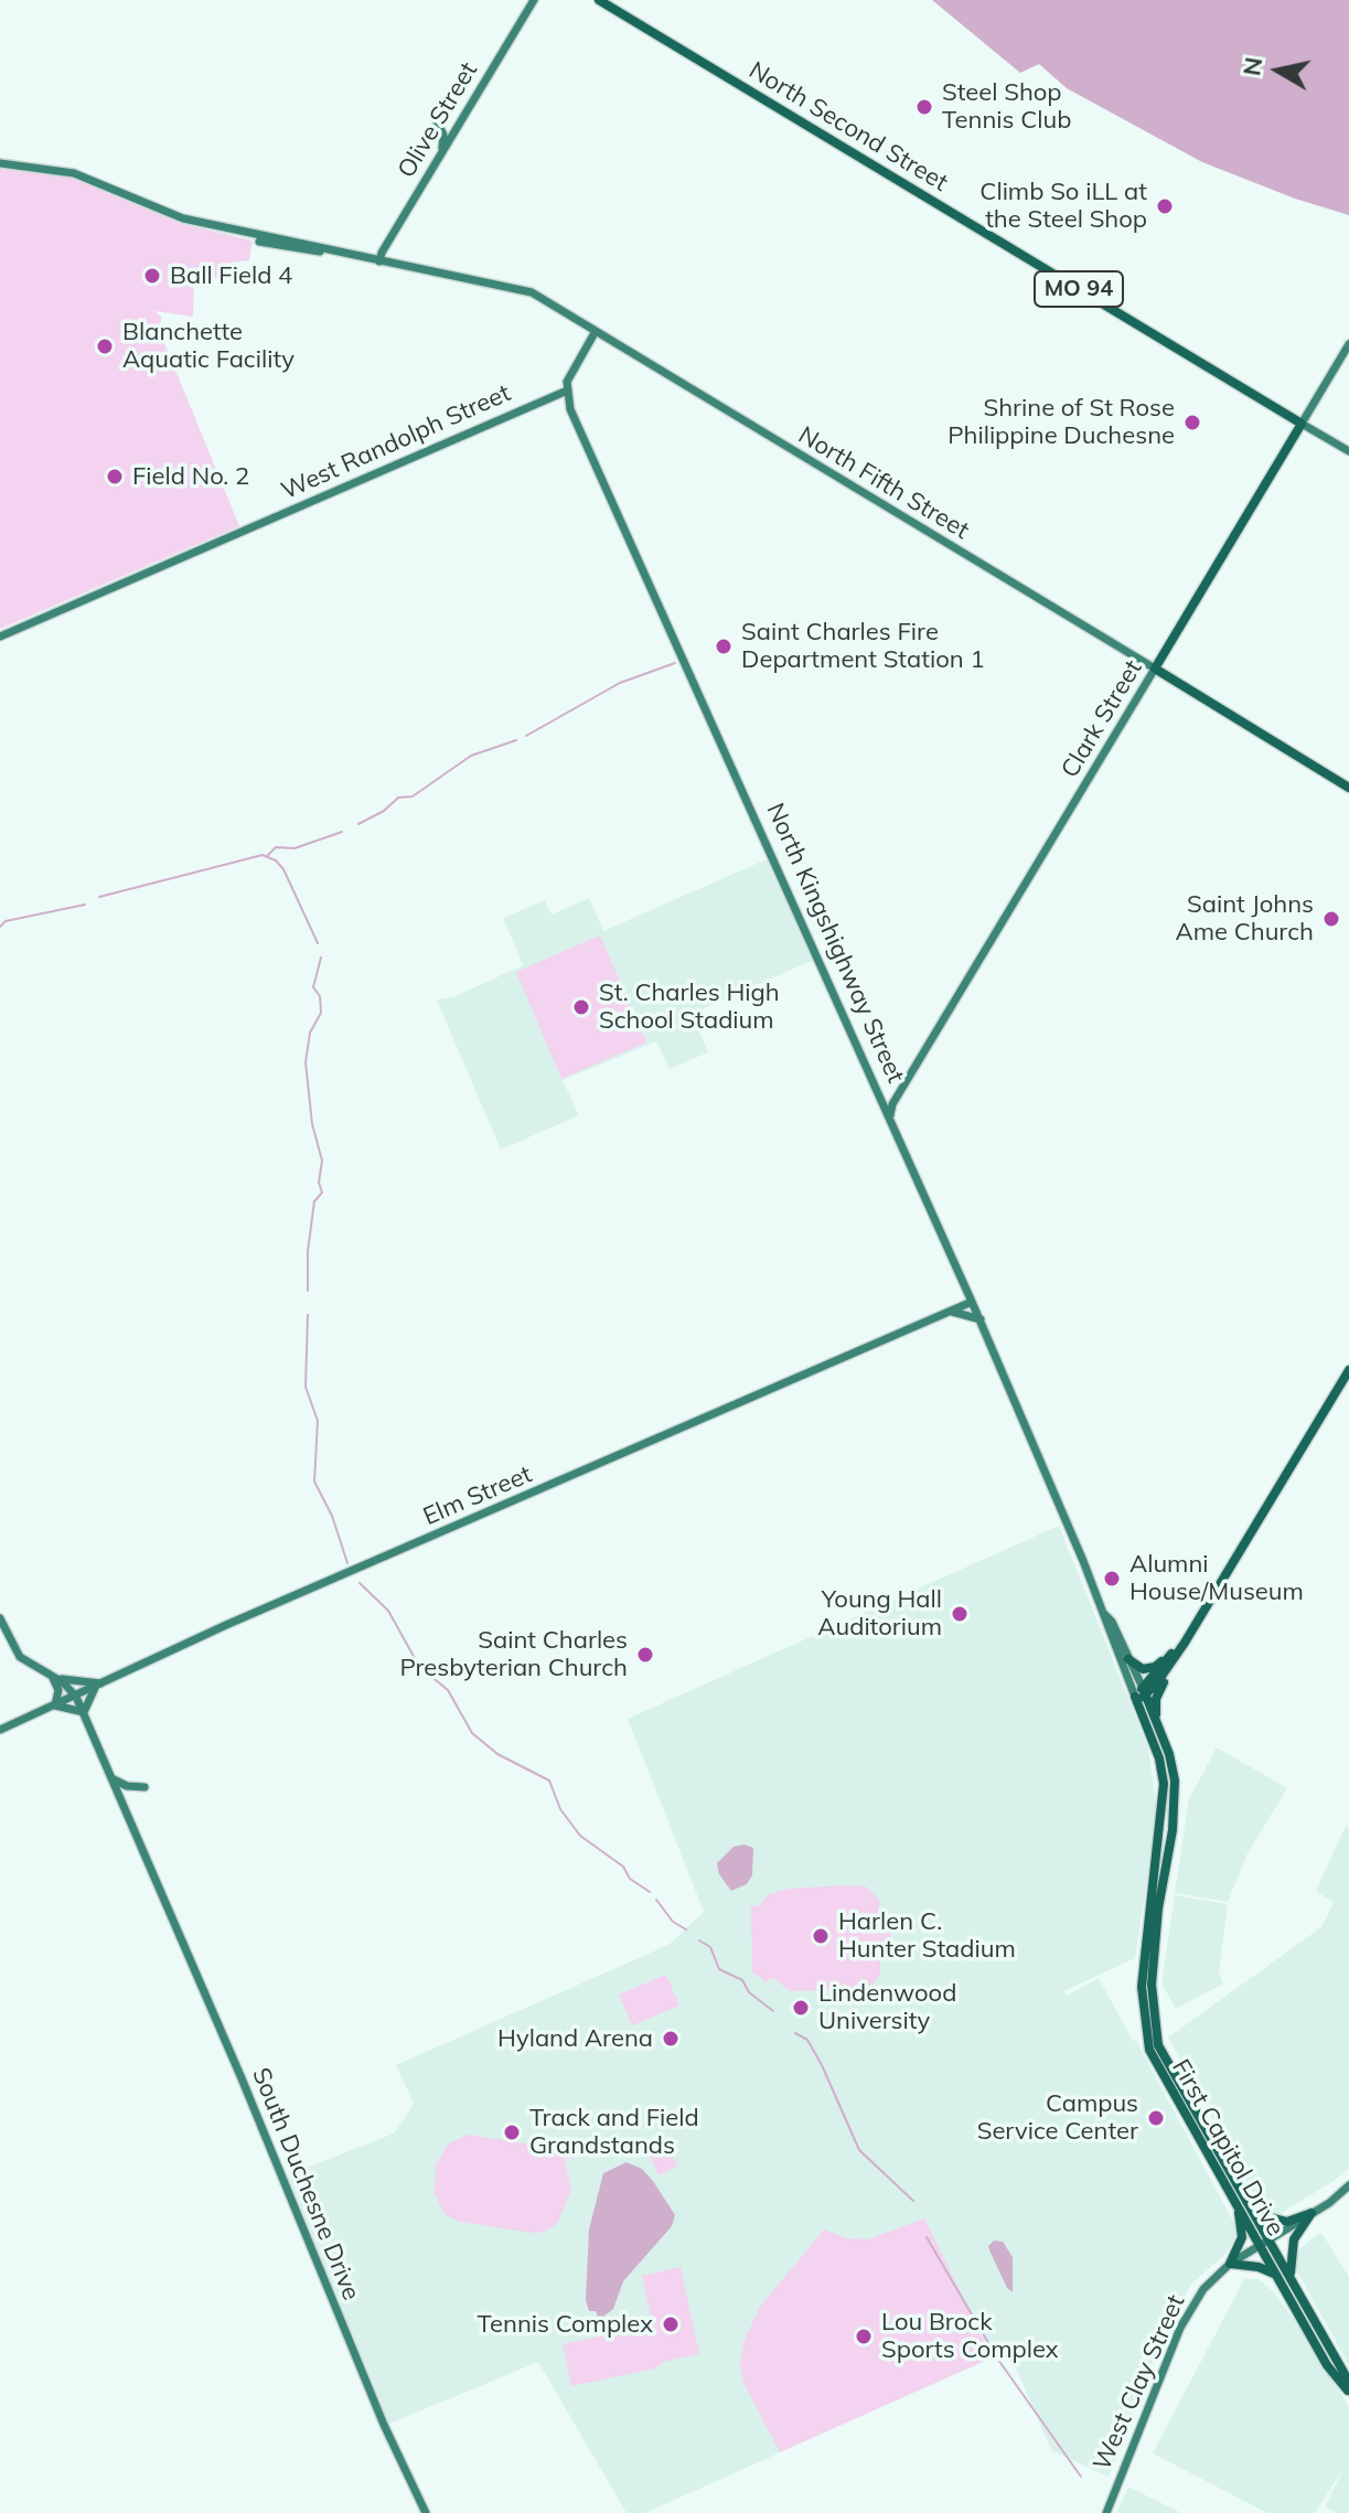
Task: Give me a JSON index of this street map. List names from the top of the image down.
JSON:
{
  "streets": {
    "main road": [
      "Olive Street",
      "North Second Street",
      "MO 94",
      "West Randolph Street",
      "North Fifth Street",
      "Clark Street",
      "North Kingshighway Street",
      "Elm Street",
      "First Capitol Drive",
      "South Duchesne Drive",
      "West Clay Street"
    ]
  },
  "crossings": [
    ["Olive Street", "North Fifth Street"],
    ["North Second Street", "Clark Street"],
    ["West Randolph Street", "North Kingshighway Street"],
    ["North Fifth Street", "Clark Street"],
    ["Clark Street", "North Kingshighway Street"],
    ["North Kingshighway Street", "Elm Street"],
    ["Elm Street", "South Duchesne Drive"],
    ["First Capitol Drive", "West Clay Street"]
  ],
  "places": [
    "Steel Shop Tennis Club",
    "Climb So iLL at the Steel Shop",
    "Ball Field 4",
    "Blanchette Aquatic Facility",
    "Shrine of St Rose Philippine Duchesne",
    "Field No. 2",
    "Saint Charles Fire Department Station 1",
    "Saint Johns Ame Church",
    "St. Charles High School Stadium",
    "Alumni House/Museum",
    "Young Hall Auditorium",
    "Saint Charles Presbyterian Church",
    "Harlen C. Hunter Stadium",
    "Lindenwood University",
    "Hyland Arena",
    "Campus Service Center",
    "Track and Field Grandstands",
    "Tennis Complex",
    "Lou Brock Sports Complex"
  ],
  "north": "left"
}
